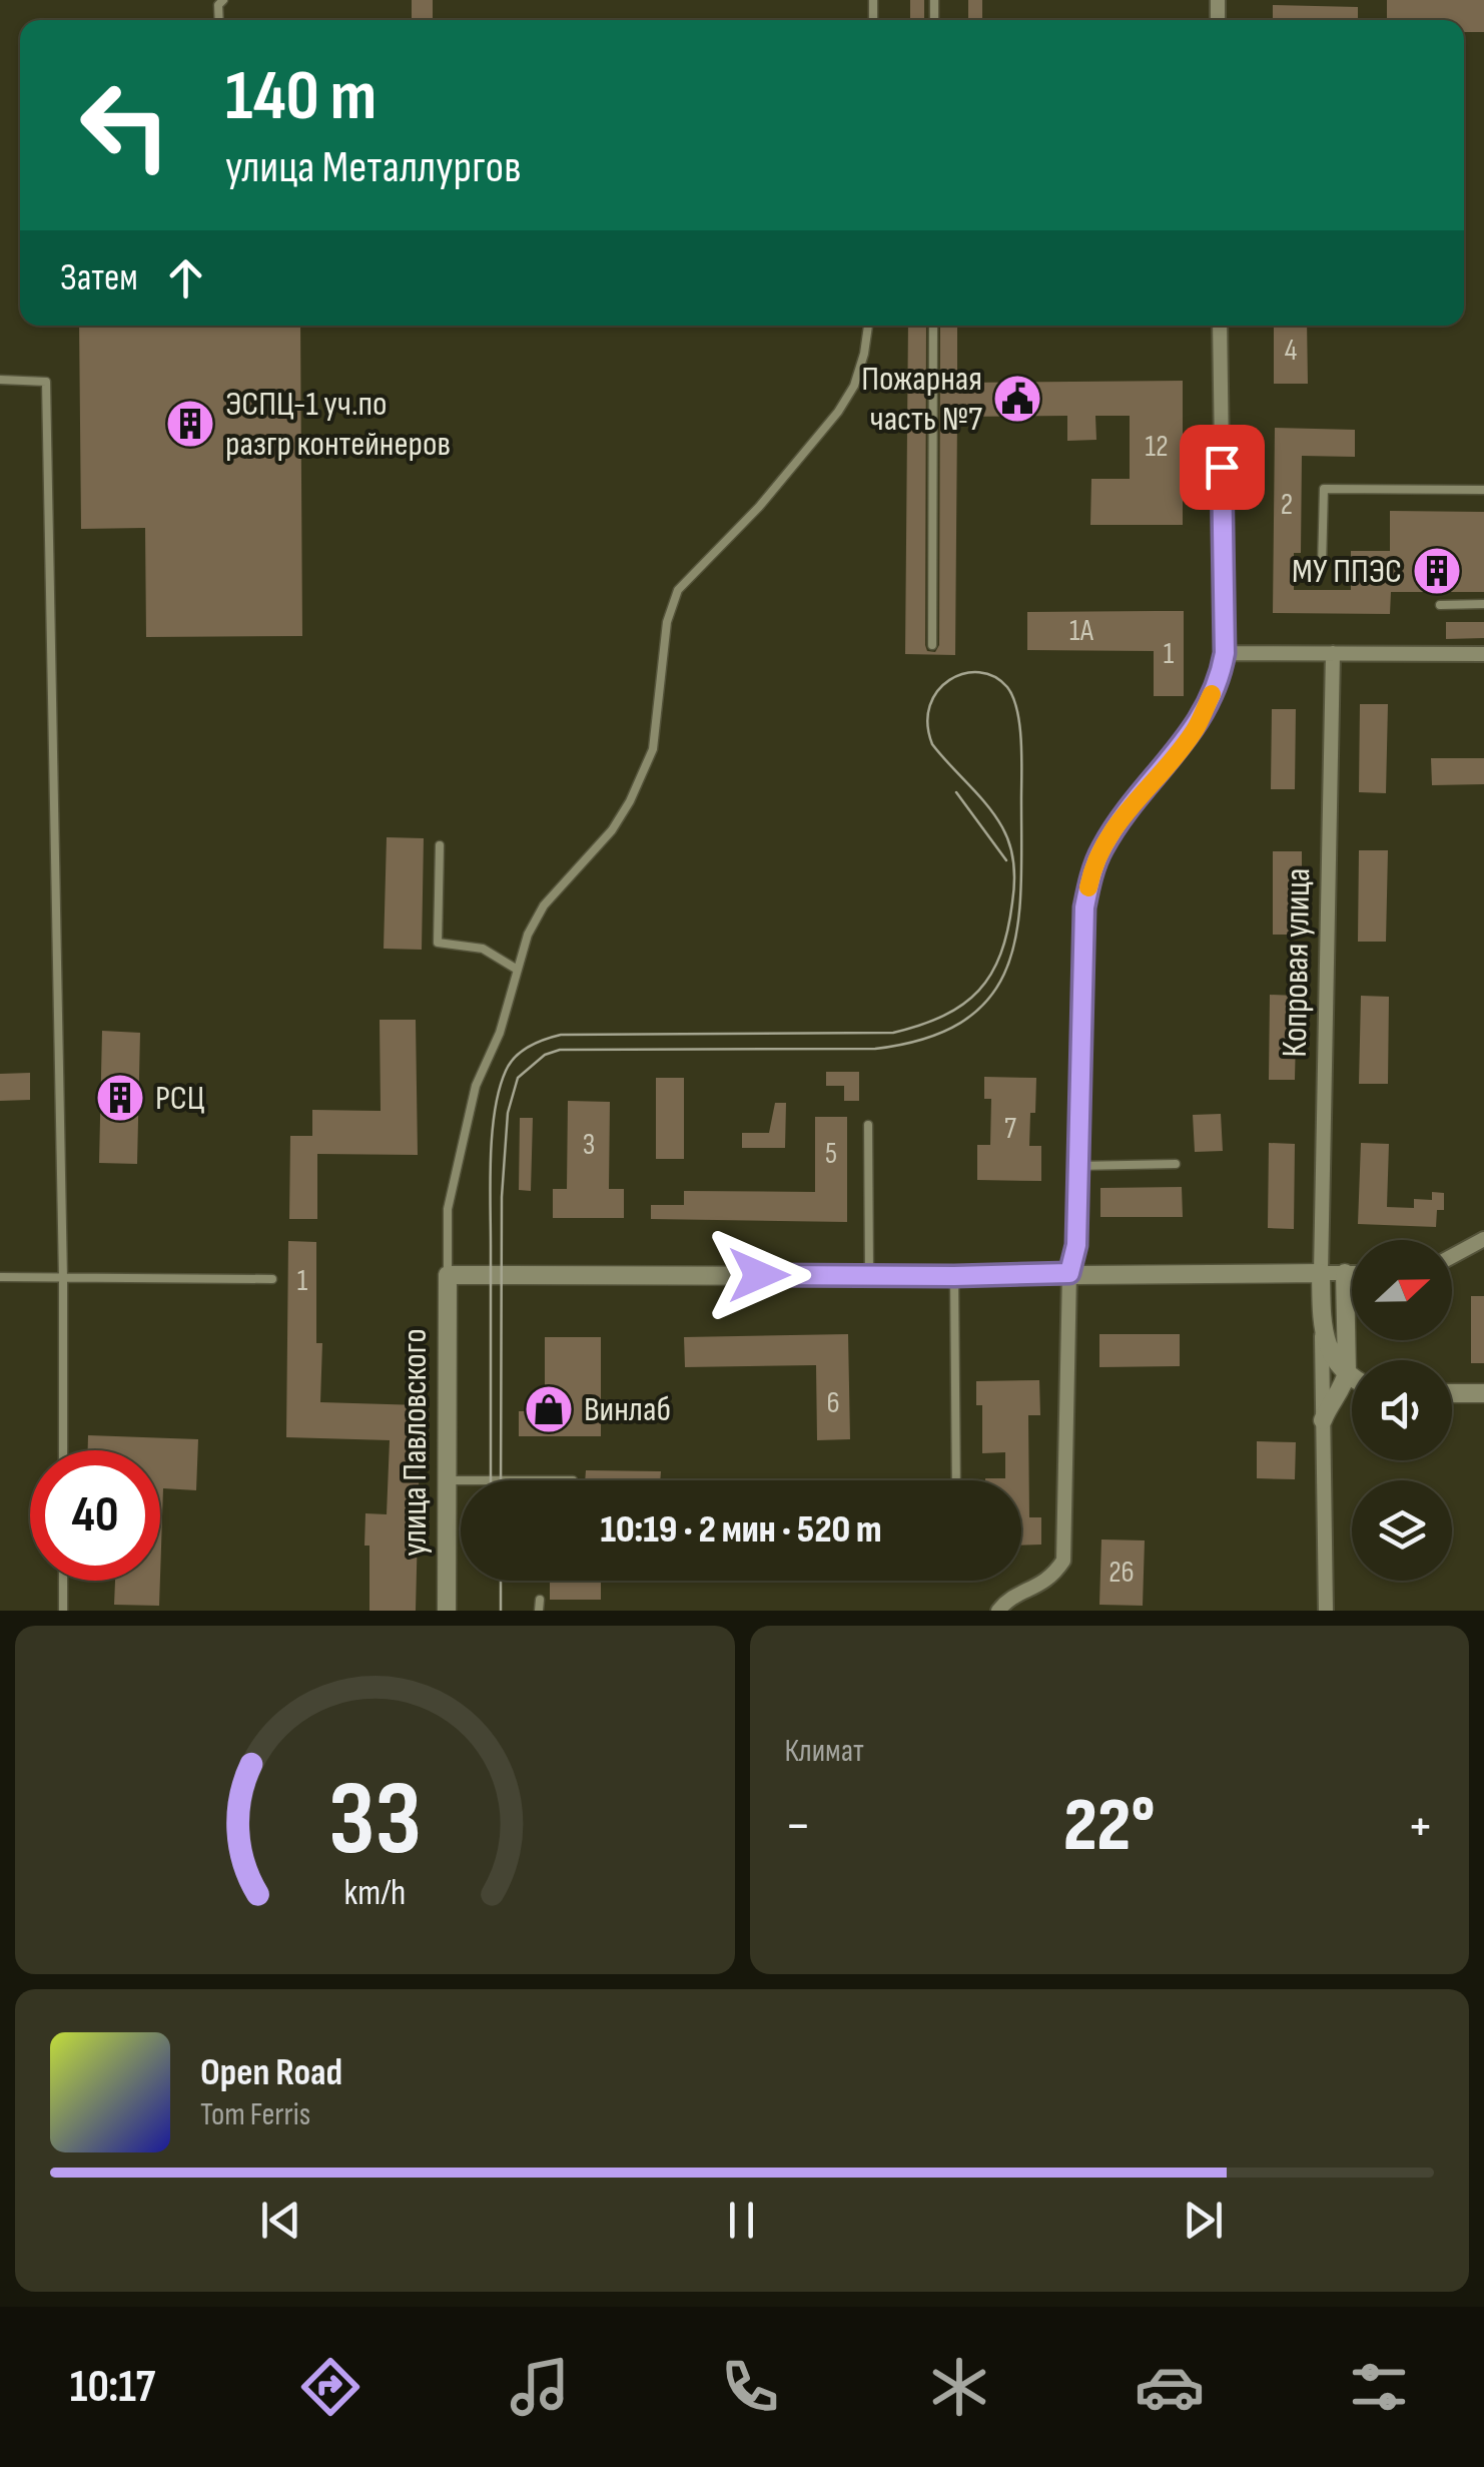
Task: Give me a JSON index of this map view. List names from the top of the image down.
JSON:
{
  "streets": {
    "street": ["Копровая улица", "улица Павловского"]
  },
  "places": {
    "public building": ["Пожарная часть №7"],
    "building": ["ЭСПЦ-1 уч.по разгр контейнеров", "МУ ППЭС", "РСЦ"],
    "shop": ["Винлаб"]
  },
  "house_numbers": [
    "4",
    "12",
    "2",
    "1А",
    "1",
    "7",
    "3",
    "5",
    "1",
    "6",
    "26"
  ],
  "north": "right",
  "page": {
    "turn": ["140 m", "улица Металлургов"],
    "then": "Затем",
    "limit": "40",
    "trip": "10:19 · 2 мин · 520 m",
    "tile": "Климат",
    "heat": ["−", "22°", "+"],
    "song": ["Open Road", "Tom Ferris"],
    "tabs": "10:17",
    "gauge": ["33", "km/h"]
  }
}
